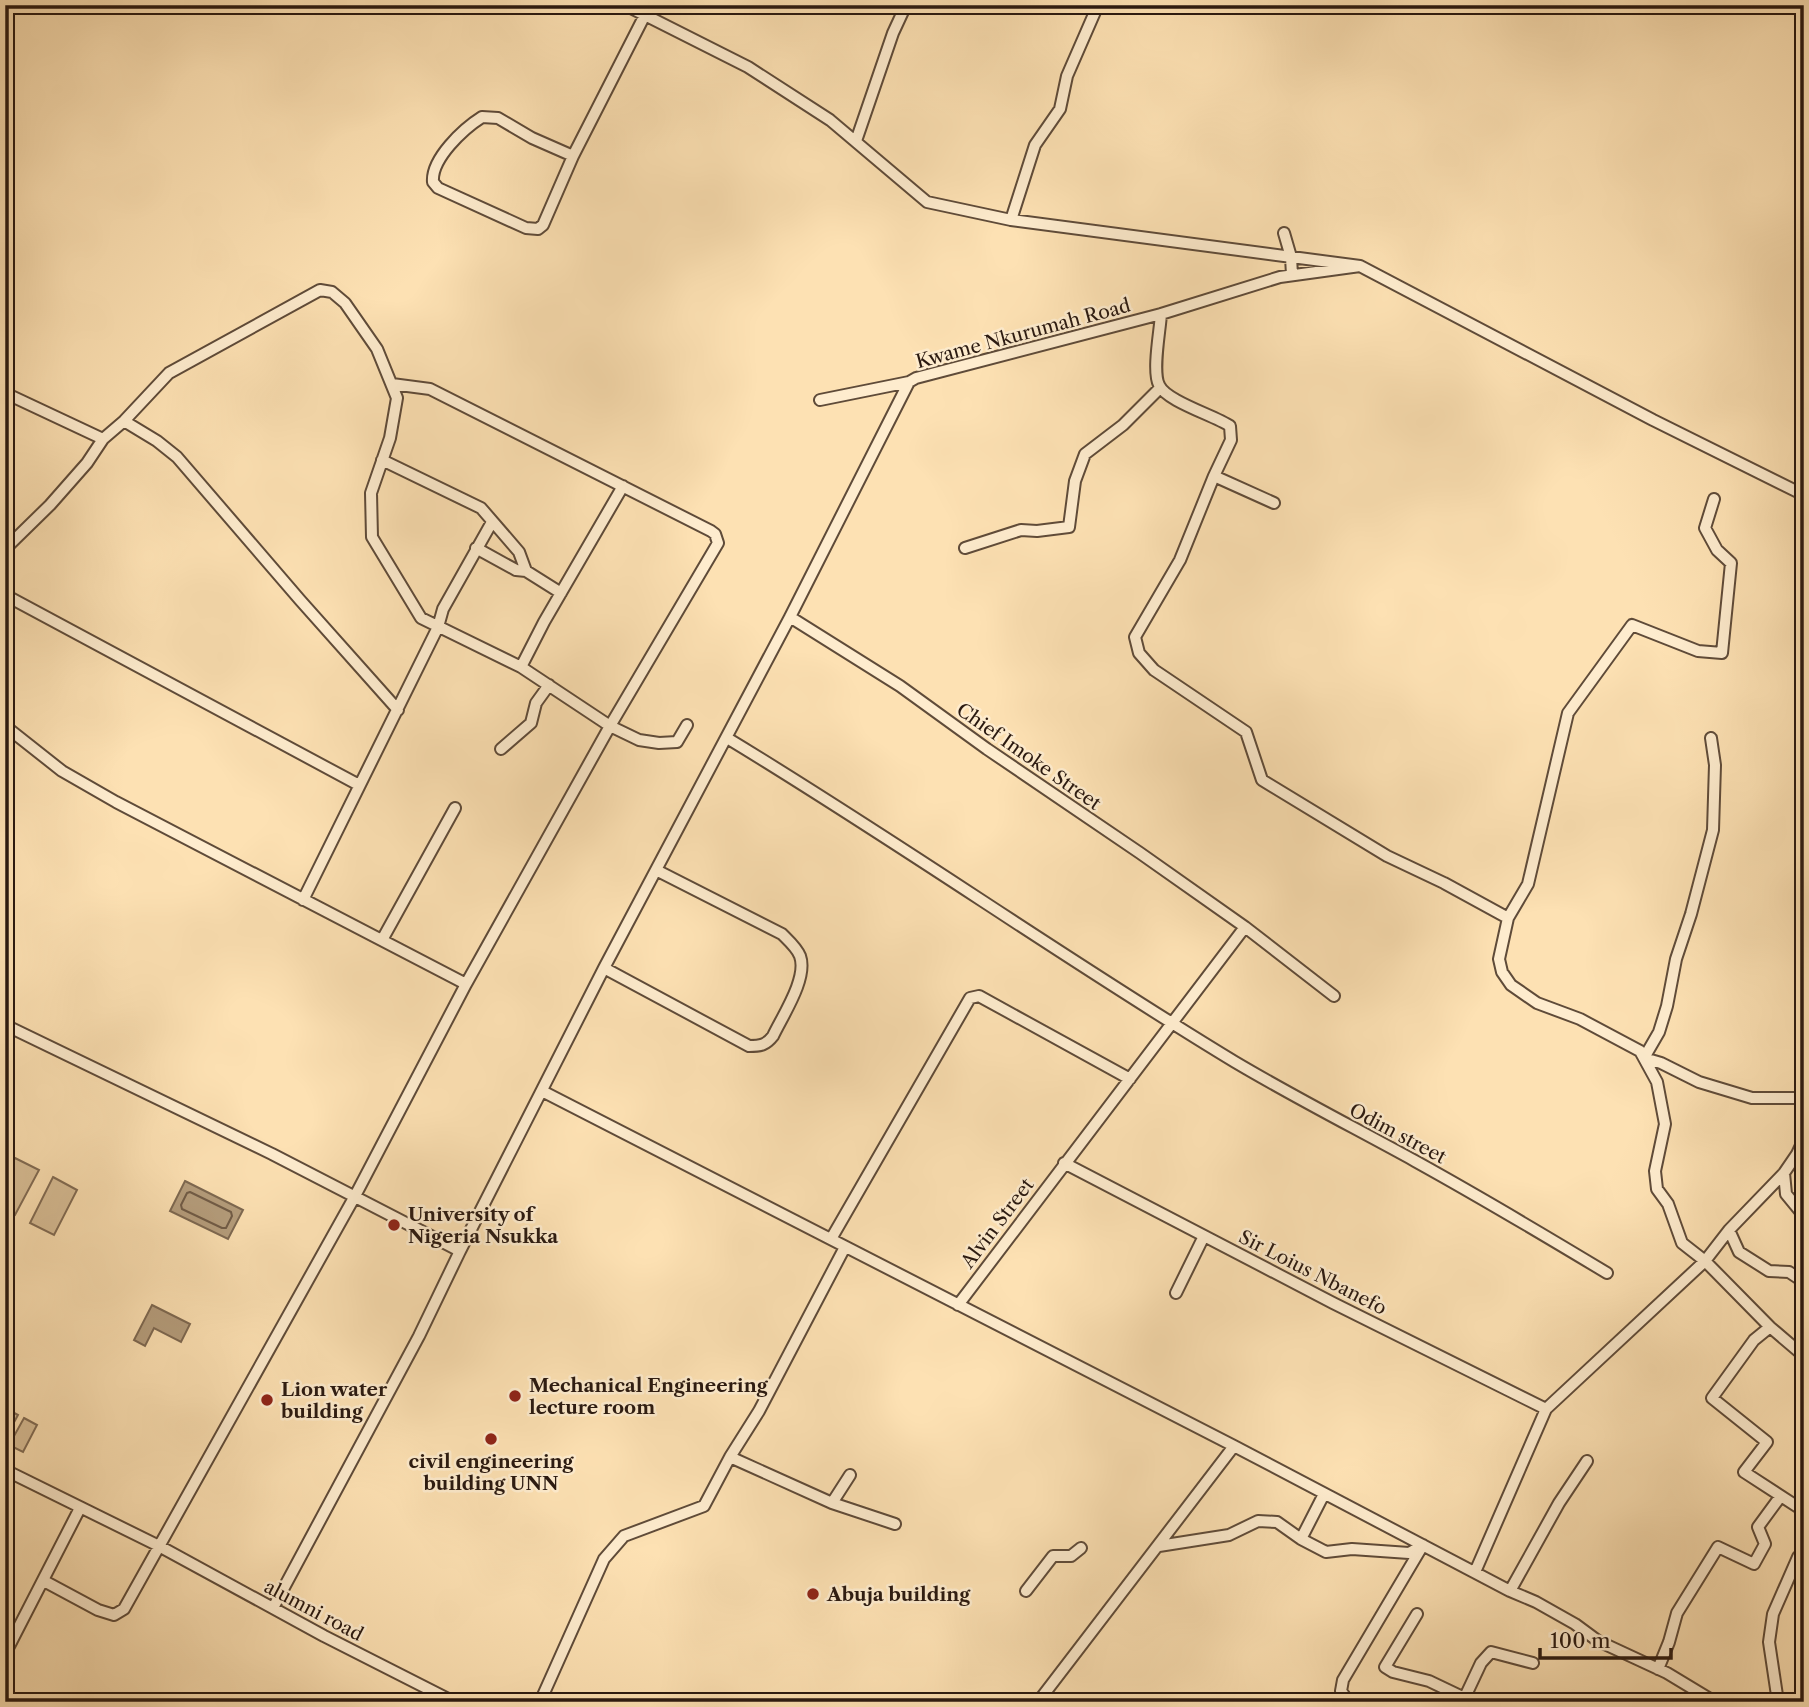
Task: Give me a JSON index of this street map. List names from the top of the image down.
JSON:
{
  "streets": {
    "street": [
      "Kwame Nkurumah Road",
      "Chief Imoke Street",
      "Odim street",
      "Alvin Street",
      "Sir Loius Nbanefo",
      "alumni road"
    ]
  },
  "crossings": [
    ["Kwame Nkurumah Road", "Chief Imoke Street"],
    ["Kwame Nkurumah Road", "Odim street"],
    ["Kwame Nkurumah Road", "alumni road"],
    ["Chief Imoke Street", "Alvin Street"],
    ["Odim street", "Alvin Street"],
    ["Alvin Street", "Sir Loius Nbanefo"]
  ],
  "places": [
    "University of Nigeria Nsukka",
    "Mechanical Engineering lecture room",
    "Lion water building",
    "civil engineering building UNN",
    "Abuja building"
  ],
  "scale_bar": "100 m"
}
